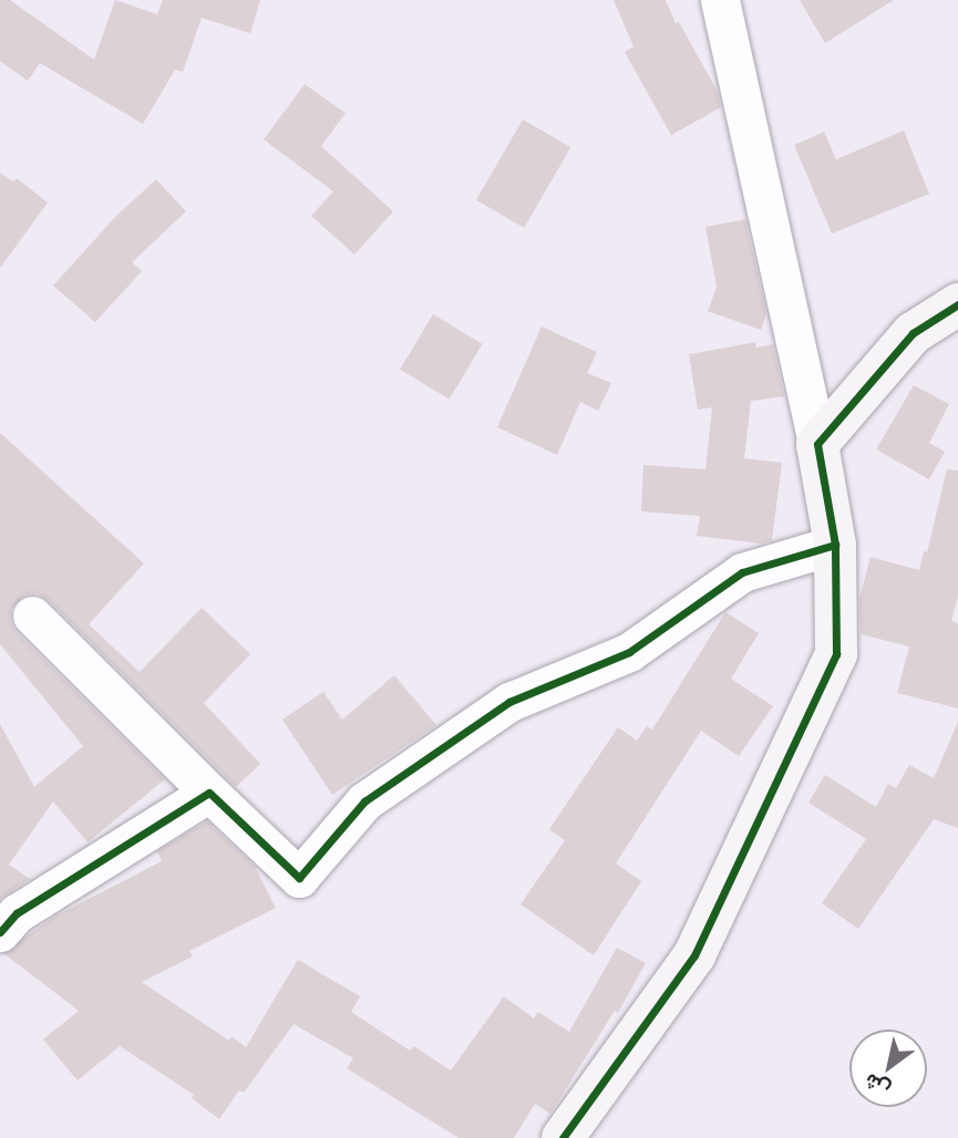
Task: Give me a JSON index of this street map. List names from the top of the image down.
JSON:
{
  "north": "bottom left"
}
